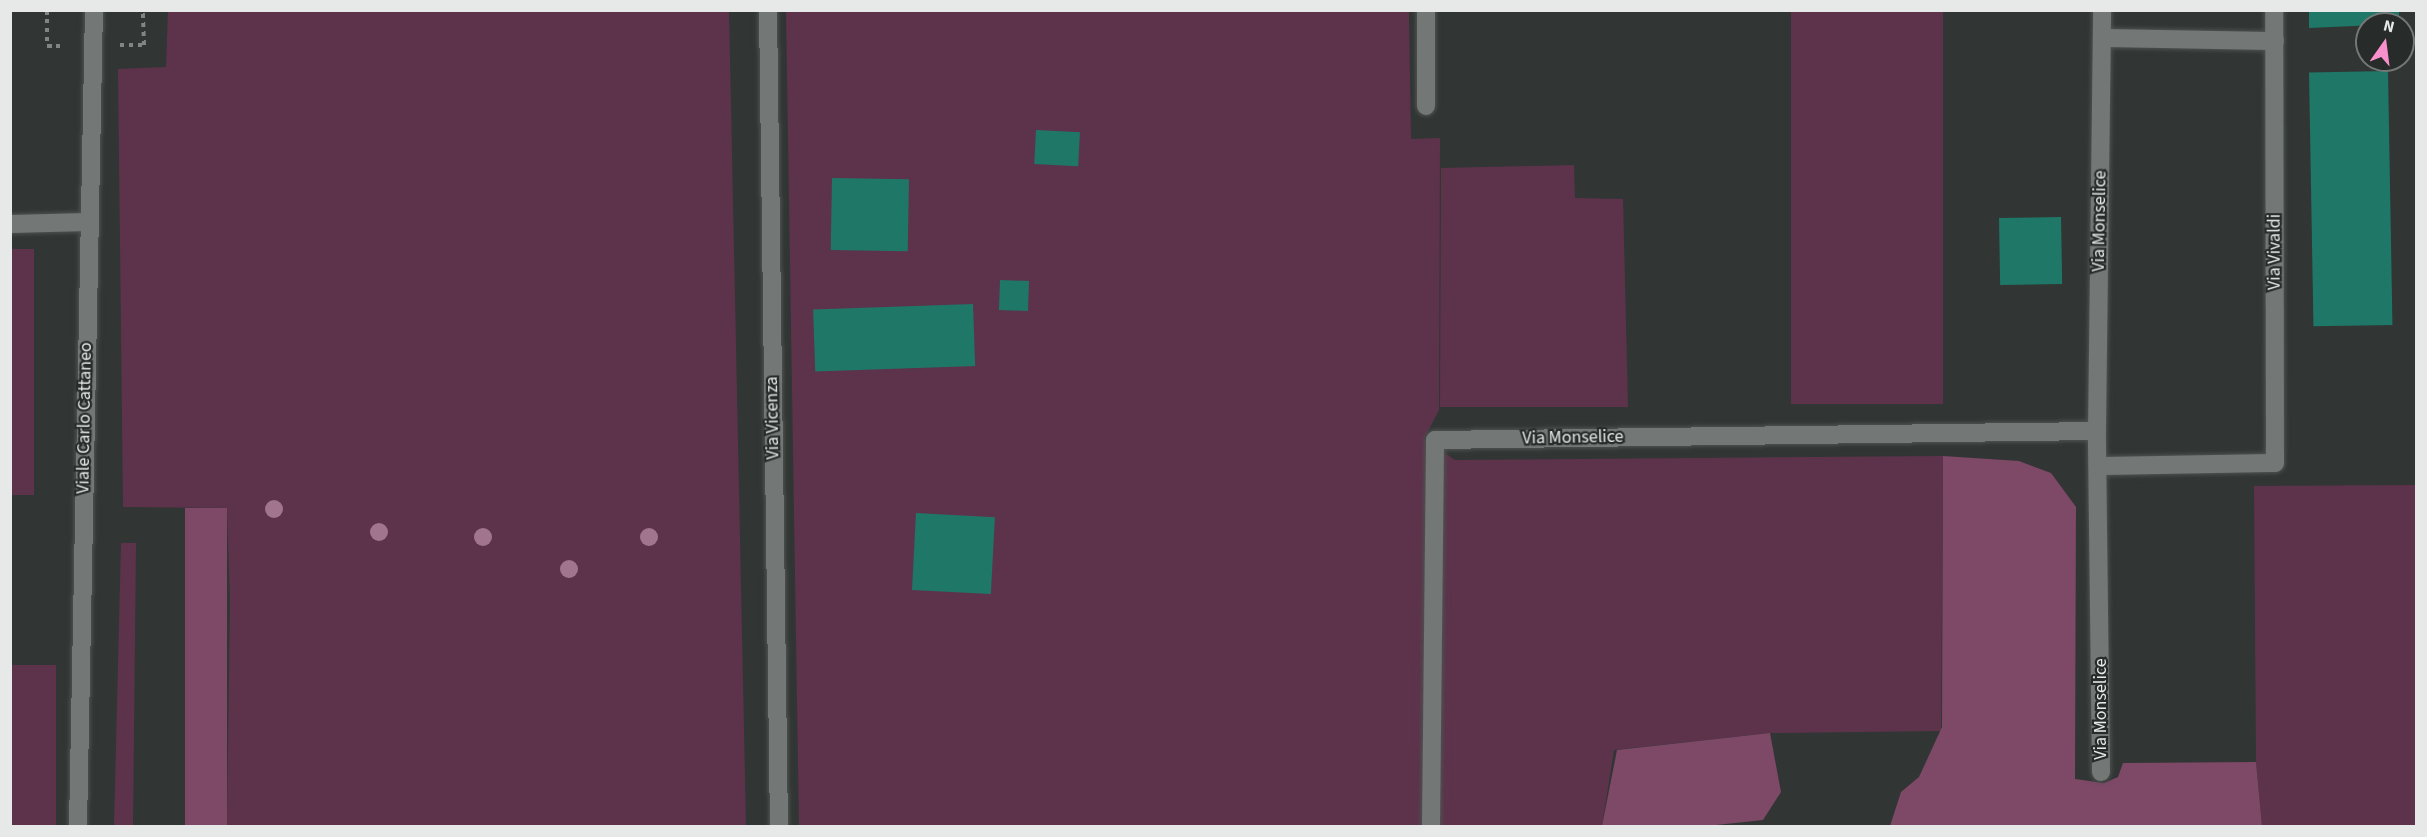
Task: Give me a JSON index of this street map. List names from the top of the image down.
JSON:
{
  "streets": {
    "street": [
      "Via Monselice",
      "Via Vivaldi",
      "Viale Carlo Cattaneo",
      "Via Vicenza"
    ]
  },
  "crossings": [
    ["Via Monselice", "Via Vivaldi"]
  ],
  "north": "top"
}
